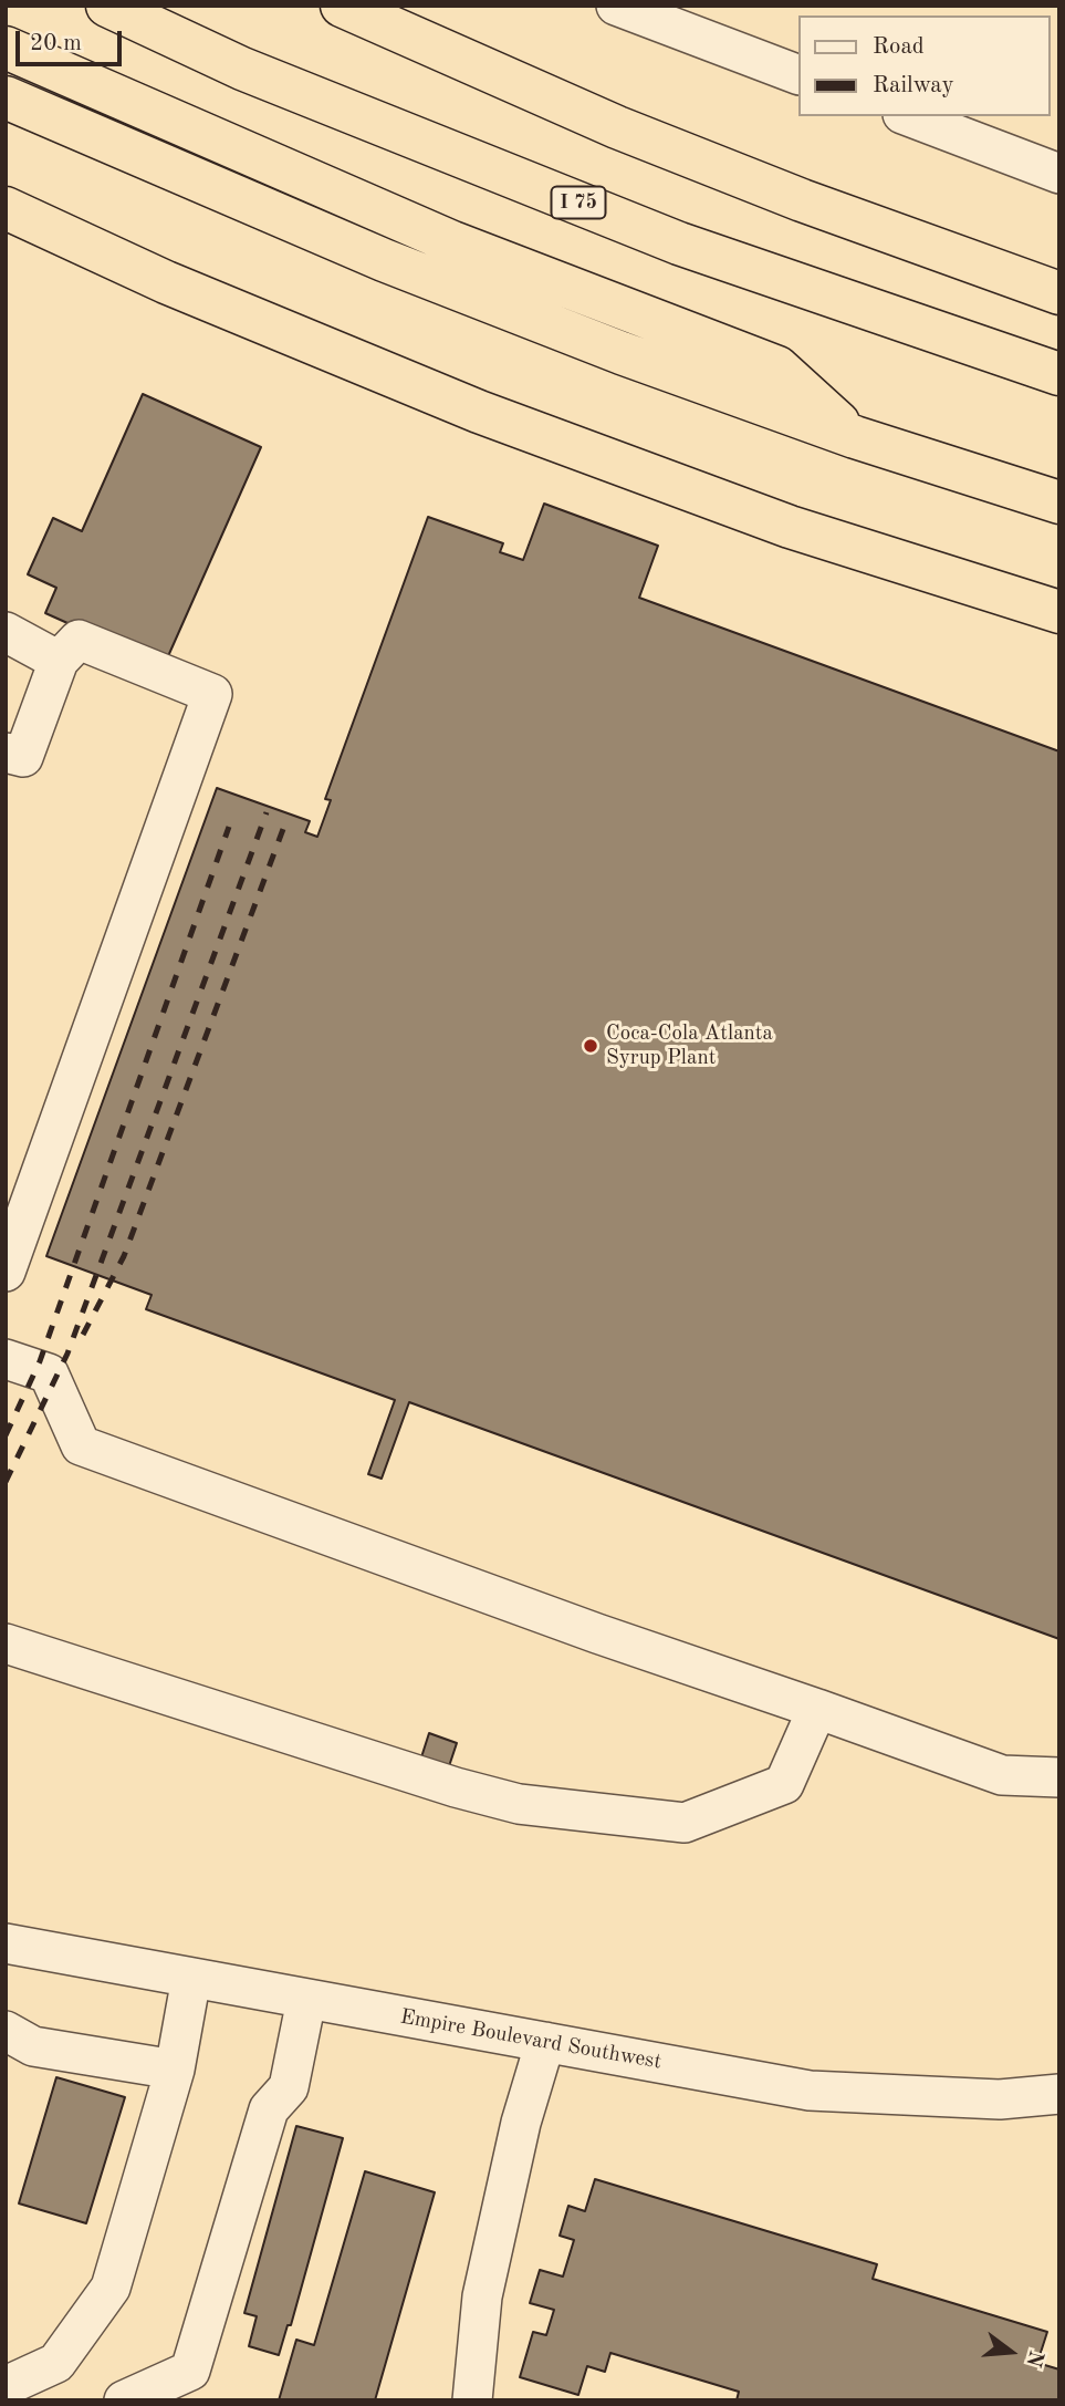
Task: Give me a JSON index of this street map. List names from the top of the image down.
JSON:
{
  "streets": {
    "highway": ["I 75"],
    "street": ["Empire Boulevard Southwest"]
  },
  "places": ["Coca-Cola Atlanta Syrup Plant"],
  "legend": ["Road", "Railway"],
  "scale_bar": "20 m",
  "north": "right"
}
